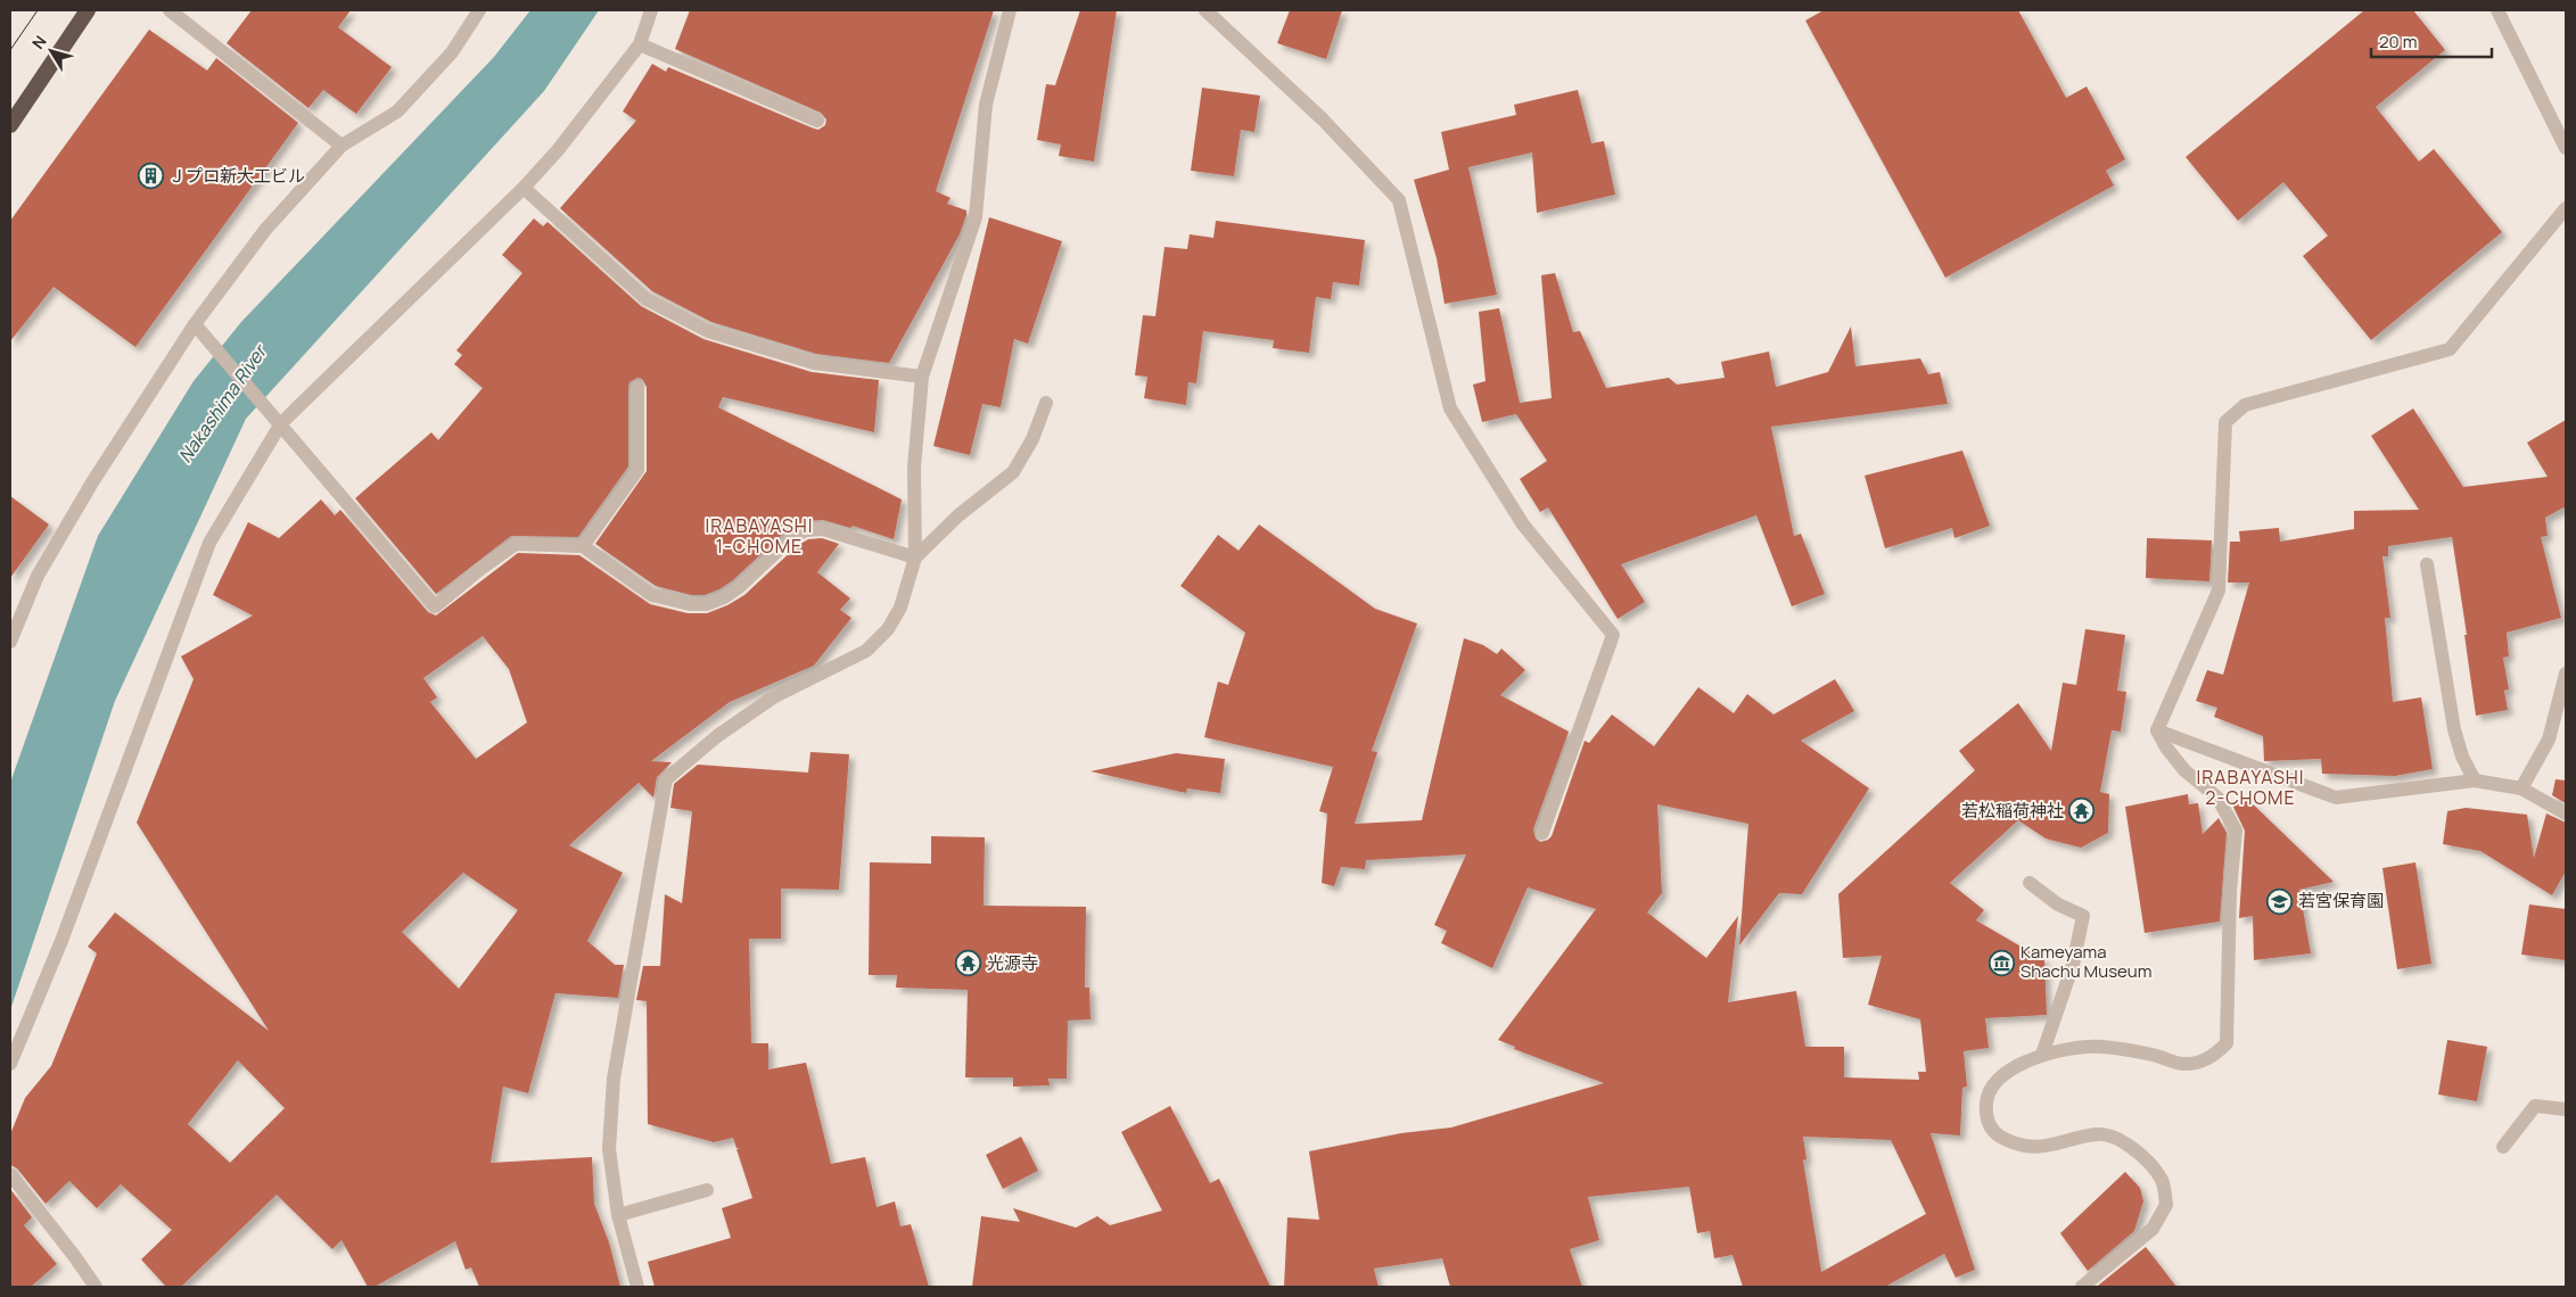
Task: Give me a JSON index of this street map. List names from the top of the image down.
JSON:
{
  "districts": ["IRABAYASHI 1-CHOME", "IRABAYASHI 2-CHOME"],
  "water": ["Nakashima River"],
  "places": {
    "building": ["Ｊプロ新大工ビル"],
    "temple": ["若松稲荷神社", "光源寺"],
    "school or university": ["若宮保育園"],
    "museum": ["Kameyama Shachu Museum"]
  },
  "scale_bar": "20 m",
  "north": "top left"
}
